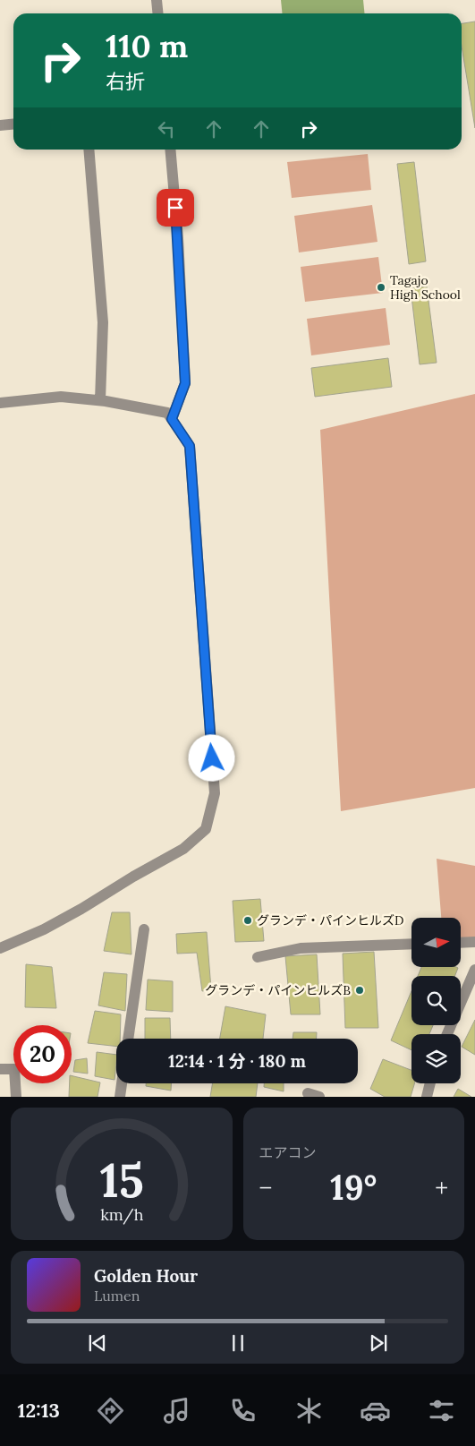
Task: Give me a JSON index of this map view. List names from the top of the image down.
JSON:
{
  "places": ["Tagajo High School", "グランデ・パインヒルズD", "グランデ・パインヒルズB"],
  "north": "right",
  "page": {
    "turn": ["110 m", "右折"],
    "limit": "20",
    "trip": "12:14 · 1 分 · 180 m",
    "tile": "エアコン",
    "heat": ["−", "19°", "+"],
    "song": ["Golden Hour", "Lumen"],
    "tabs": "12:13",
    "gauge": ["15", "km/h"]
  }
}
